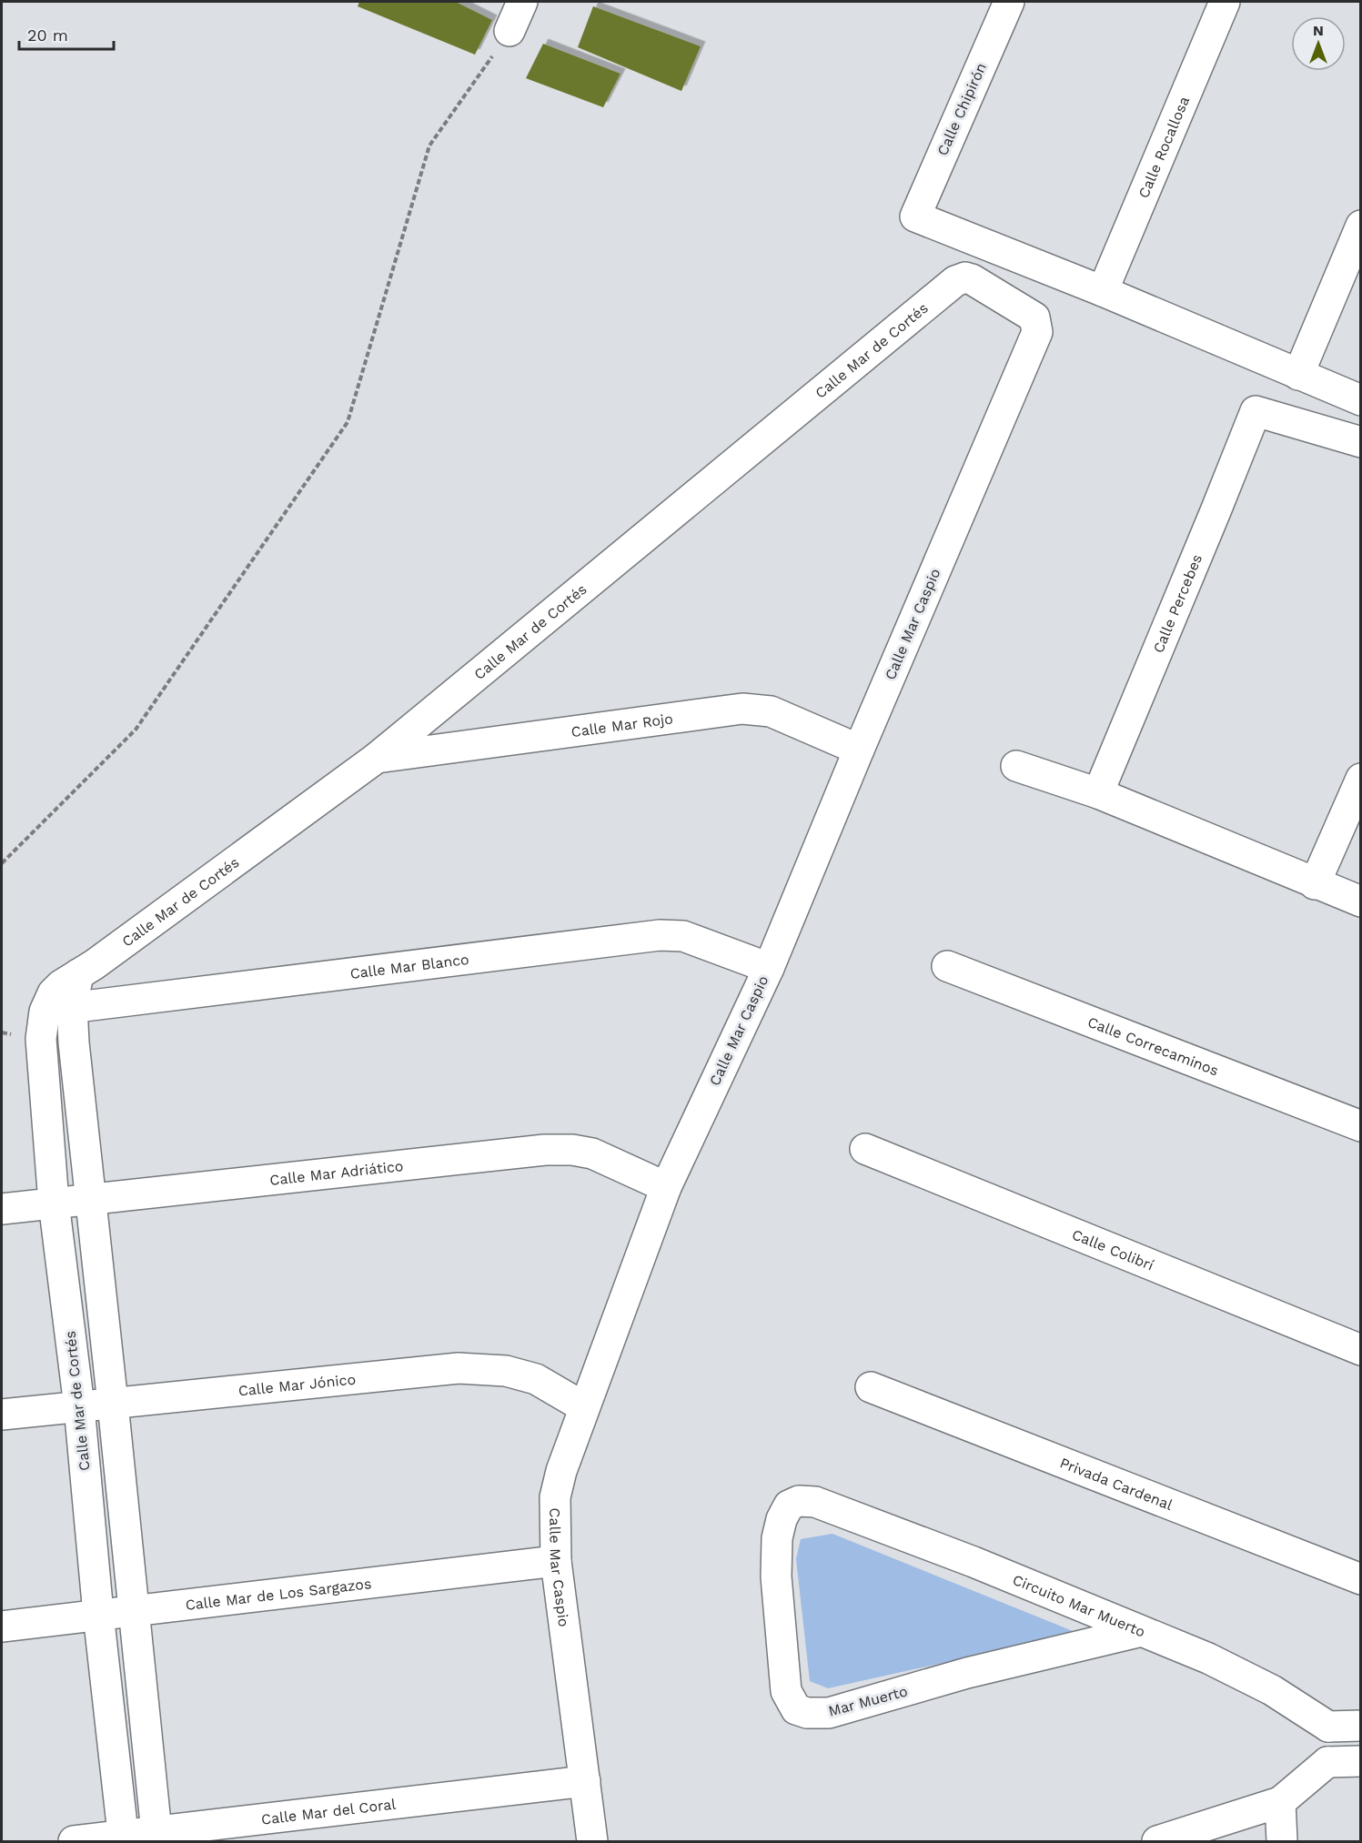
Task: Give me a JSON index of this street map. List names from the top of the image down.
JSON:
{
  "streets": {
    "street": [
      "Calle Chipirón",
      "Calle Rocallosa",
      "Calle Mar de Cortés",
      "Calle Percebes",
      "Calle Mar Caspio",
      "Calle Mar Rojo",
      "Calle Mar Blanco",
      "Calle Correcaminos",
      "Calle Mar Adriático",
      "Calle Colibrí",
      "Calle Mar Jónico",
      "Privada Cardenal",
      "Calle Mar de Los Sargazos",
      "Circuito Mar Muerto",
      "Mar Muerto",
      "Calle Mar del Coral"
    ]
  },
  "crossings": [
    ["Calle Chipirón", "Calle Rocallosa"],
    ["Calle Mar de Cortés", "Calle Mar Caspio"],
    ["Calle Mar de Cortés", "Calle Mar Rojo"],
    ["Calle Mar de Cortés", "Calle Mar Blanco"],
    ["Calle Mar de Cortés", "Calle Mar Adriático"],
    ["Calle Mar de Cortés", "Calle Mar Jónico"],
    ["Calle Mar de Cortés", "Calle Mar de Los Sargazos"],
    ["Calle Mar de Cortés", "Calle Mar del Coral"],
    ["Calle Mar Caspio", "Calle Mar Rojo"],
    ["Calle Mar Caspio", "Calle Mar Blanco"],
    ["Calle Mar Caspio", "Calle Mar Adriático"],
    ["Calle Mar Caspio", "Calle Mar Jónico"],
    ["Calle Mar Caspio", "Calle Mar de Los Sargazos"],
    ["Calle Mar Caspio", "Calle Mar del Coral"],
    ["Circuito Mar Muerto", "Mar Muerto"]
  ],
  "scale_bar": "20 m",
  "north": "top"
}
